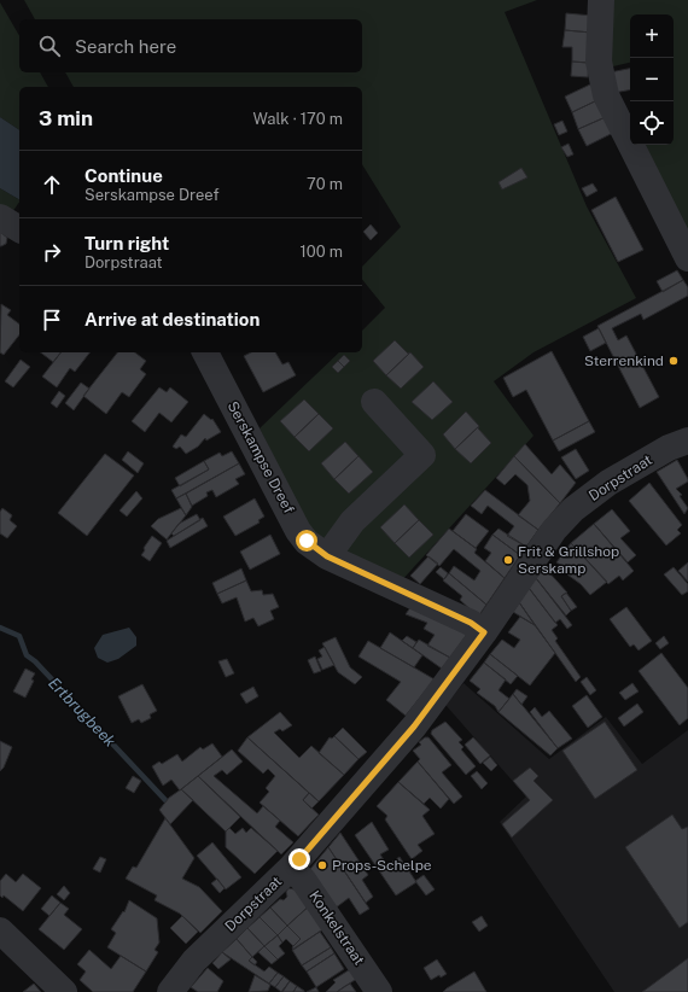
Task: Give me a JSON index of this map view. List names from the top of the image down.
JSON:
{
  "streets": {
    "street": ["Serskampse Dreef", "Dorpstraat", "Konkelstraat"]
  },
  "crossings": [
    ["Serskampse Dreef", "Dorpstraat"],
    ["Dorpstraat", "Konkelstraat"]
  ],
  "water": ["Ertbrugbeek"],
  "places": ["Sterrenkind", "Frit & Grillshop Serskamp", "Props-Schelpe"],
  "page": {
    "map_buttons": ["+", "−"],
    "search": "Search here",
    "heading": ["3 min", "Walk · 170 m"],
    "list": [
      ["Continue", "Serskampse Dreef", "70 m"],
      ["Turn right", "Dorpstraat", "100 m"],
      "Arrive at destination"
    ]
  }
}
